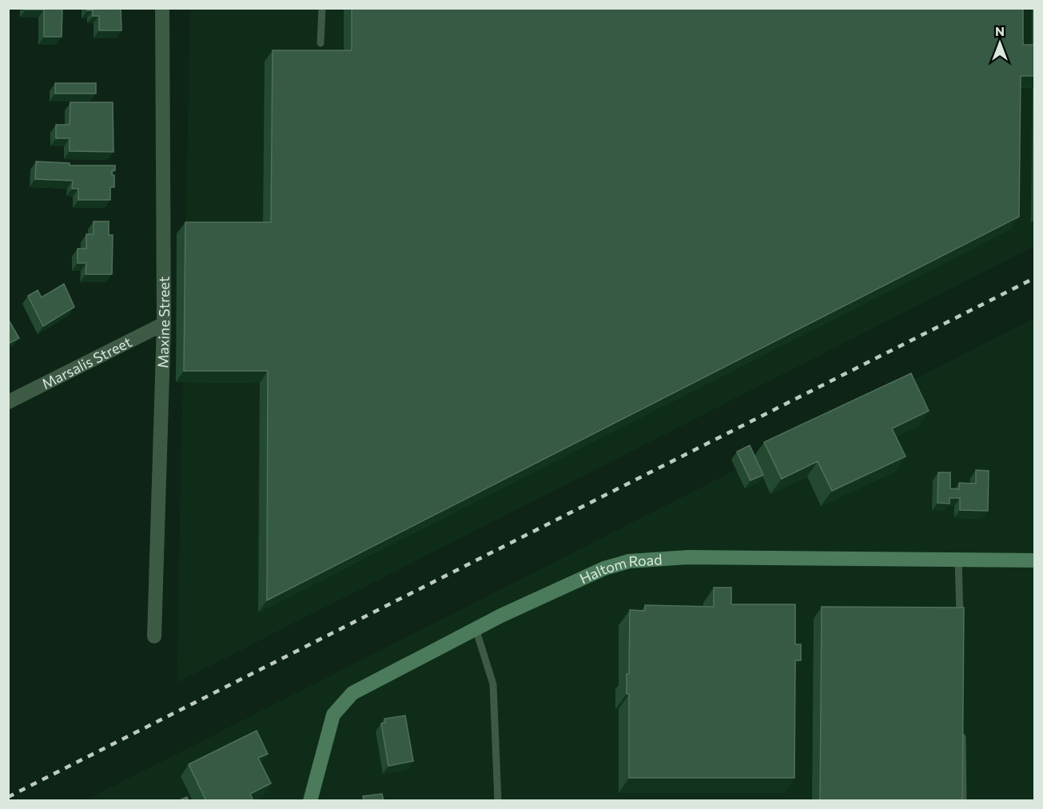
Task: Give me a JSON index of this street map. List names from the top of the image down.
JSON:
{
  "streets": {
    "street": ["Maxine Street", "Marsalis Street", "Haltom Road"]
  },
  "crossings": [
    ["Maxine Street", "Marsalis Street"]
  ],
  "north": "top"
}
